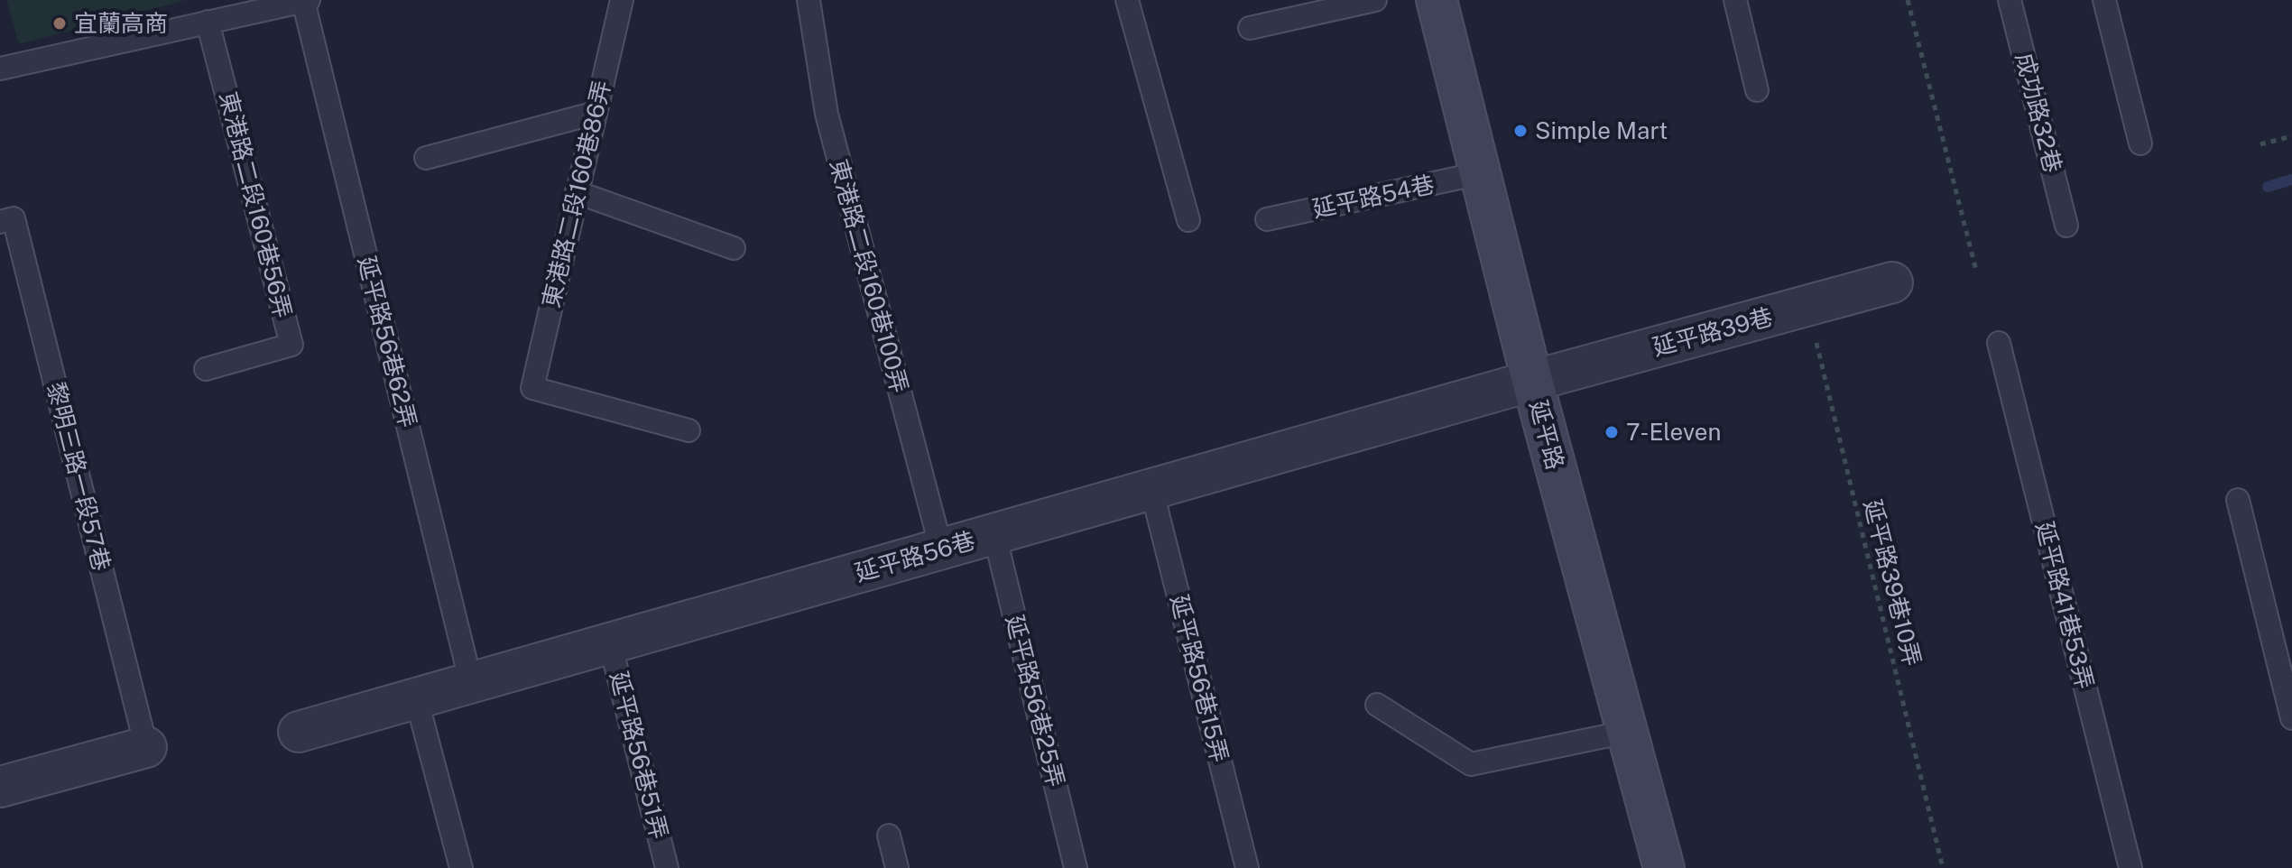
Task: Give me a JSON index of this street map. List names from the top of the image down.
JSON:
{
  "streets": {
    "main road": ["延平路"],
    "street": ["延平路39巷", "延平路56巷"],
    "lane": [
      "成功路32巷",
      "東港路二段160巷86弄",
      "延平路54巷",
      "東港路二段160巷56弄",
      "東港路二段160巷100弄",
      "延平路56巷62弄",
      "黎明三路一段57巷",
      "延平路41巷53弄",
      "延平路56巷15弄",
      "延平路56巷25弄",
      "延平路56巷51弄"
    ],
    "path": ["延平路39巷10弄"]
  },
  "crossings": [
    ["延平路54巷", "延平路"],
    ["東港路二段160巷100弄", "延平路56巷"],
    ["延平路39巷", "延平路"],
    ["延平路39巷", "延平路56巷"],
    ["延平路39巷", "延平路39巷10弄"],
    ["延平路56巷62弄", "延平路56巷"],
    ["延平路", "延平路56巷"],
    ["延平路56巷", "延平路56巷15弄"],
    ["延平路56巷", "延平路56巷25弄"],
    ["延平路56巷", "延平路56巷51弄"]
  ],
  "places": ["宜蘭高商", "Simple Mart", "7-Eleven"]
}
